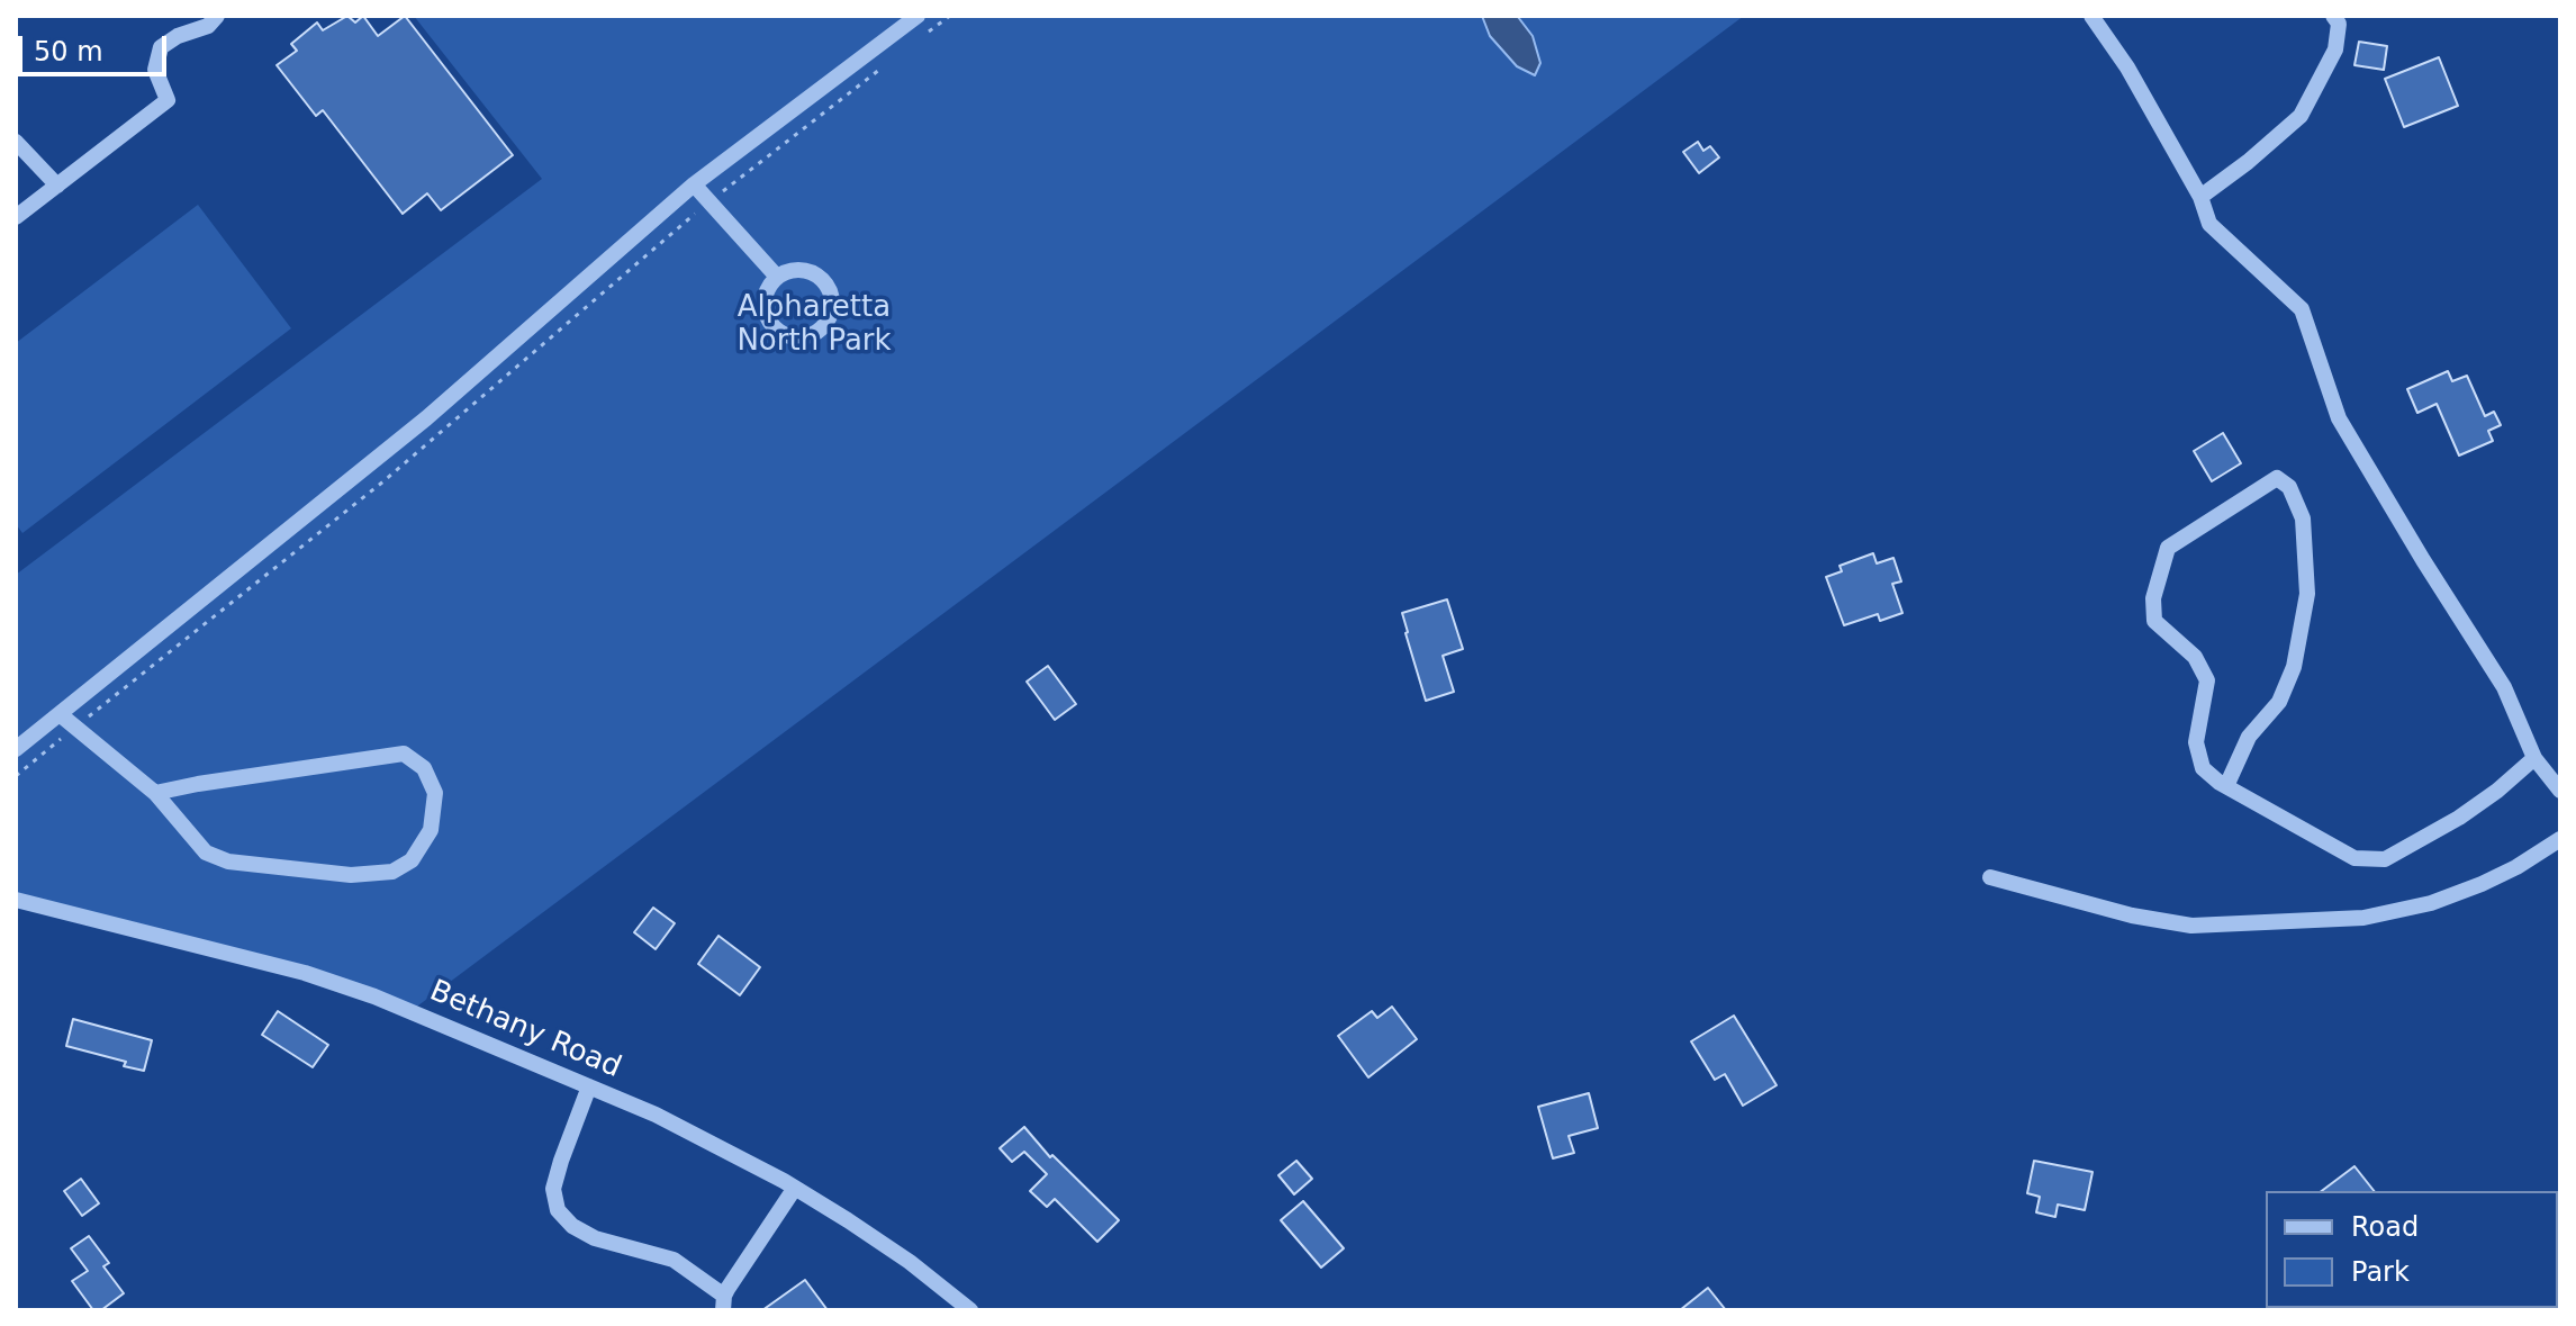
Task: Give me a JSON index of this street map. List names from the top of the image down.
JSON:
{
  "streets": {
    "street": ["Bethany Road"]
  },
  "parks": ["Alpharetta North Park"],
  "legend": ["Road", "Park"],
  "scale_bar": "50 m"
}
